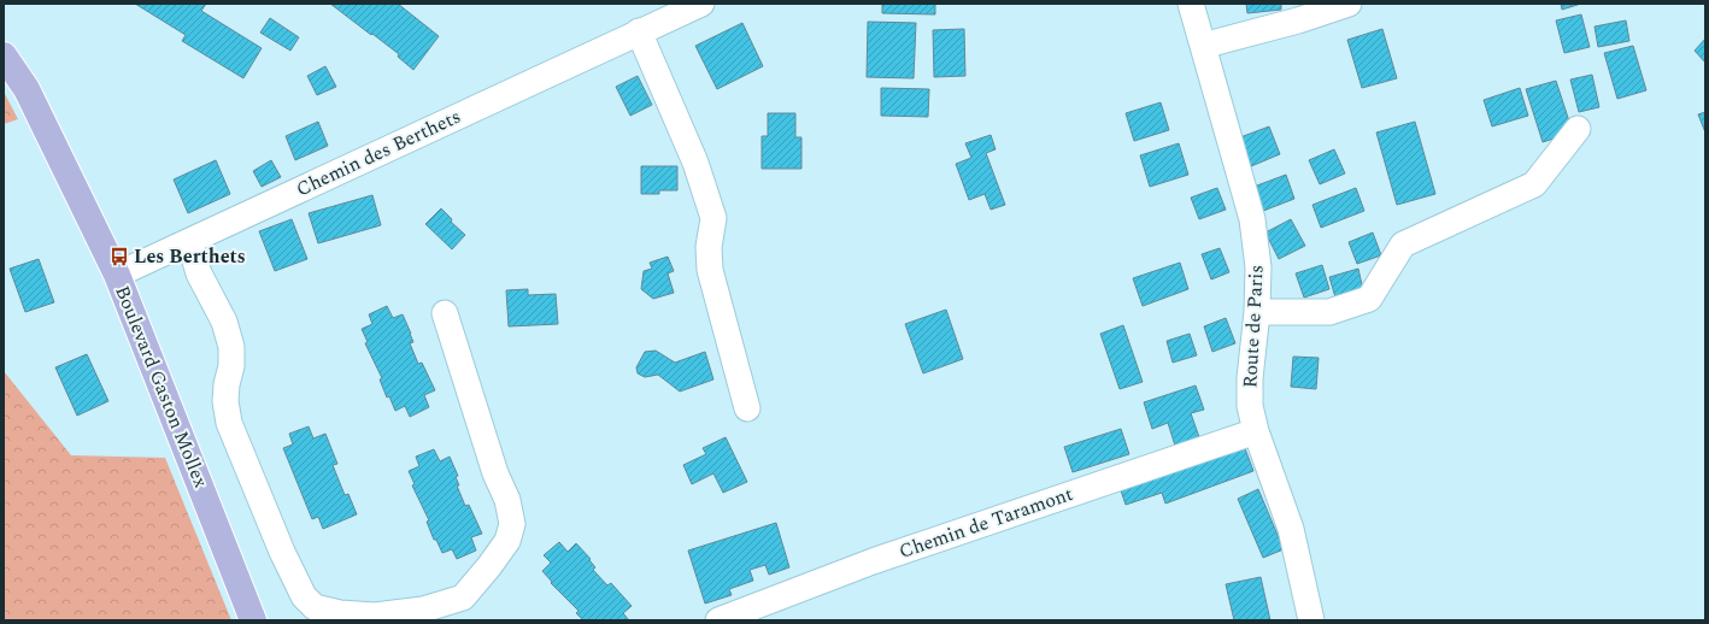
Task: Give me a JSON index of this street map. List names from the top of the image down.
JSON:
{
  "streets": {
    "main road": ["Boulevard Gaston Mollex"],
    "street": ["Chemin des Berthets", "Route de Paris", "Chemin de Taramont"]
  },
  "crossings": [
    ["Chemin des Berthets", "Boulevard Gaston Mollex"],
    ["Route de Paris", "Chemin de Taramont"]
  ],
  "places": {
    "bus stop": ["Les Berthets"]
  }
}
